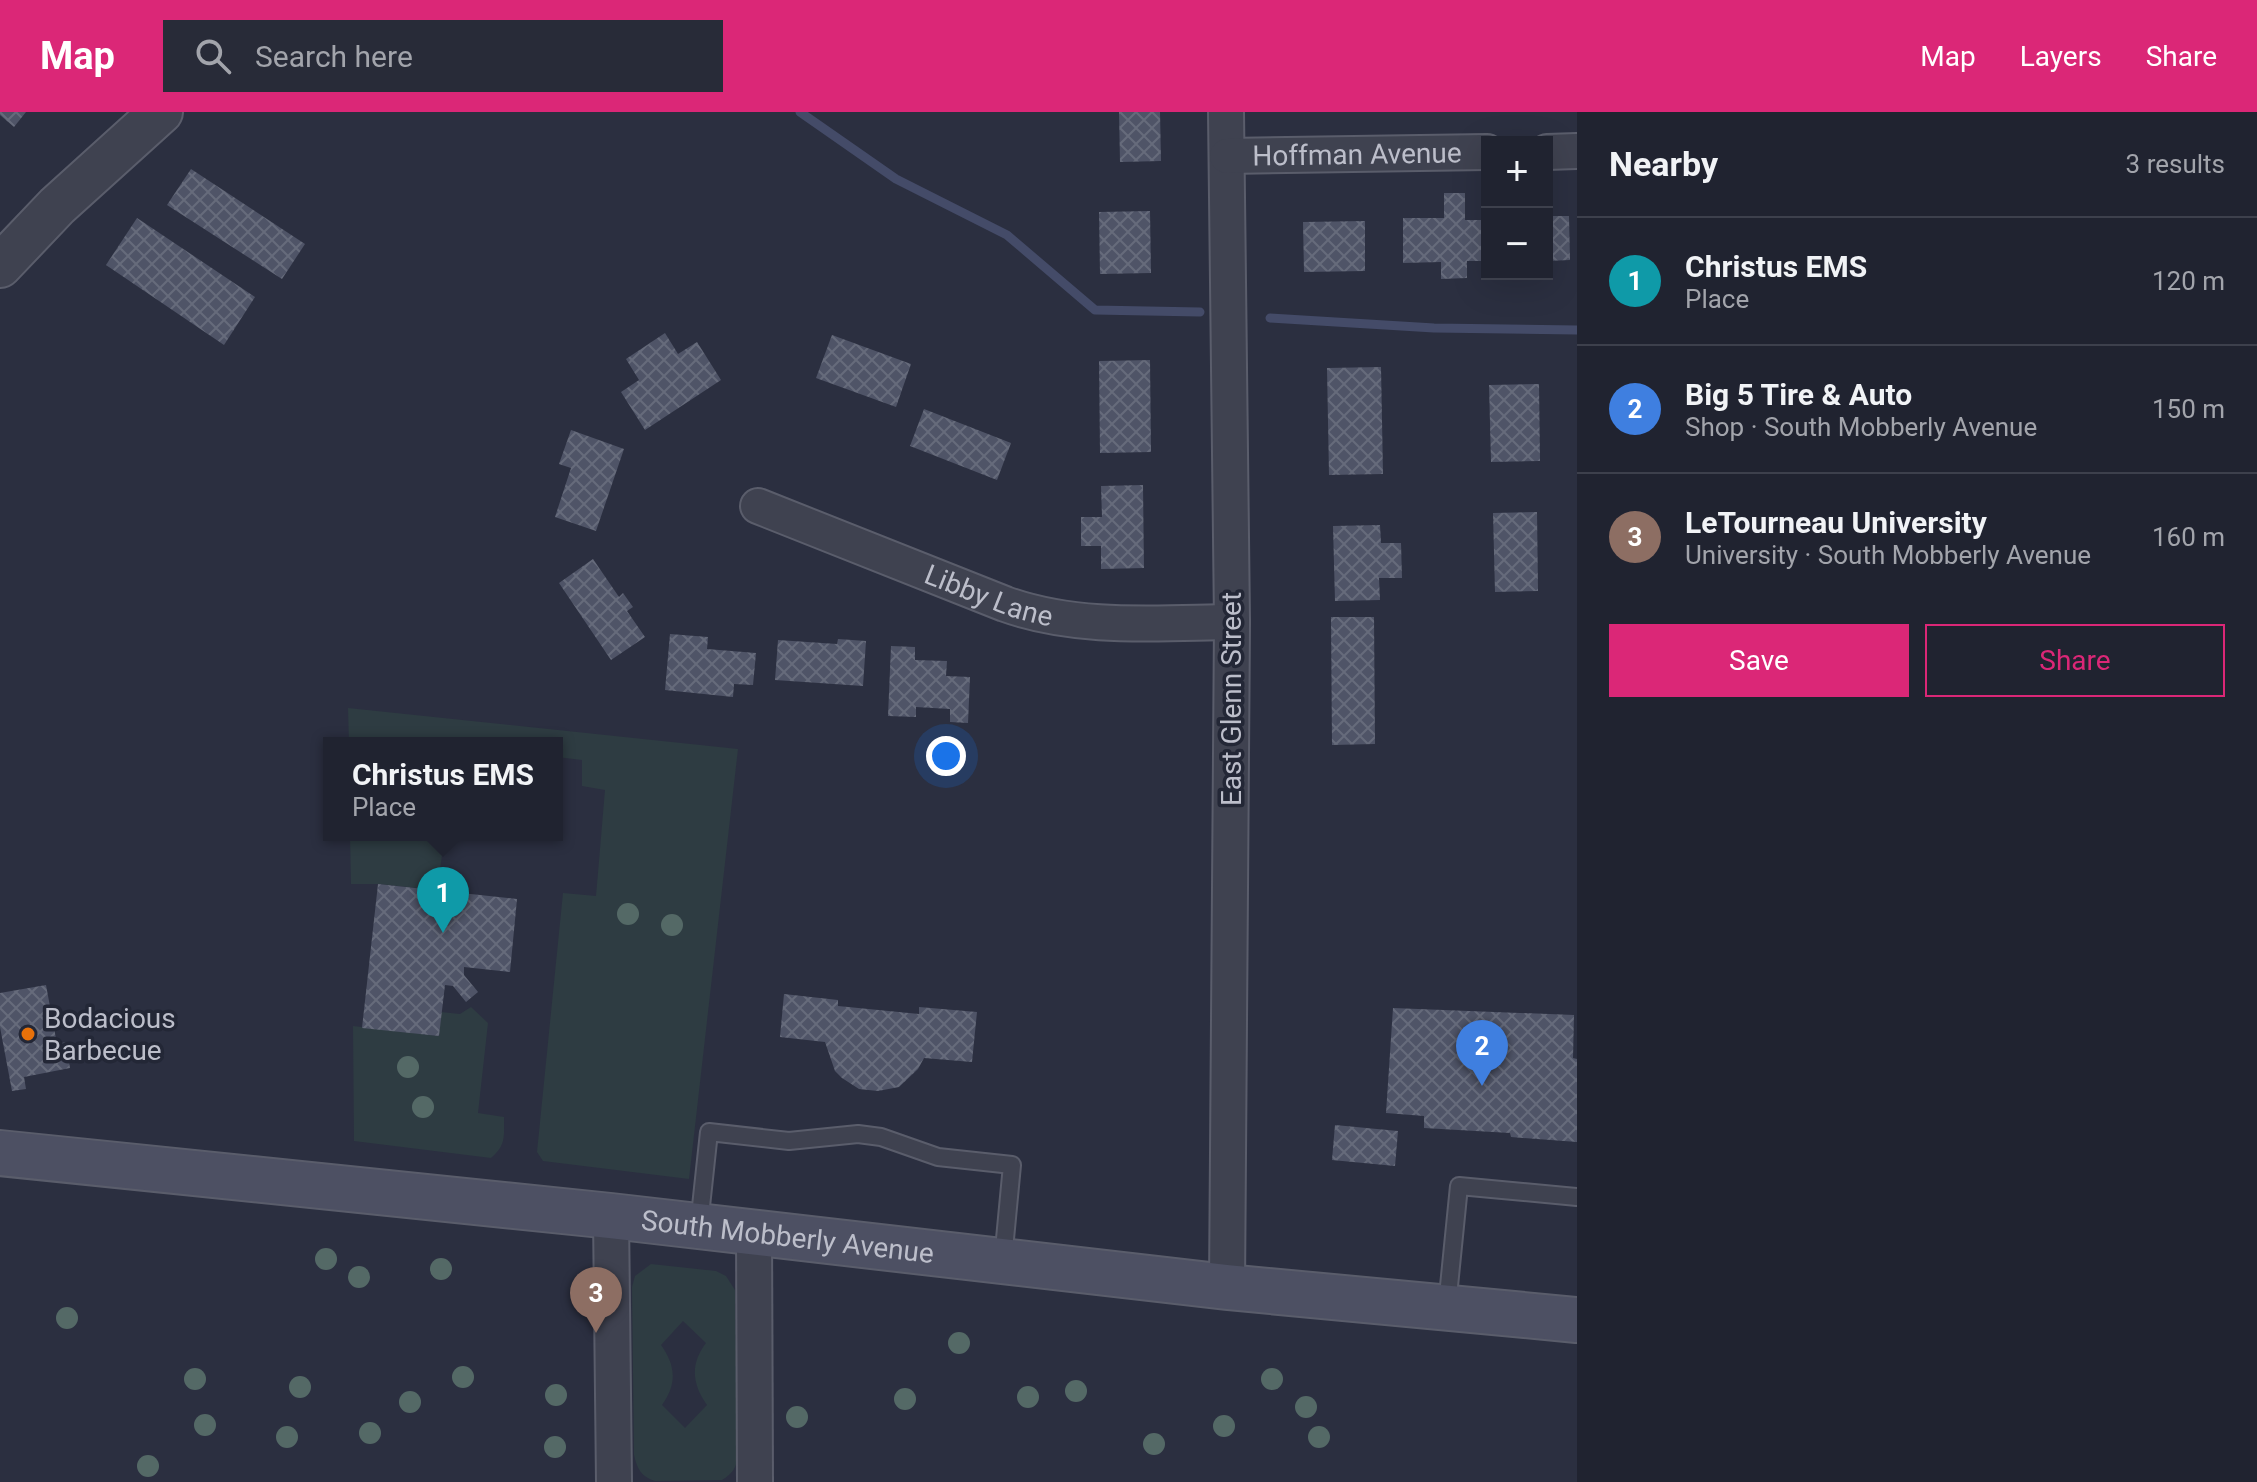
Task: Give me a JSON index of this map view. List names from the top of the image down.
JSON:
{
  "streets": {
    "main road": ["South Mobberly Avenue"],
    "street": ["Hoffman Avenue", "Libby Lane", "East Glenn Street"]
  },
  "crossings": [
    ["Hoffman Avenue", "East Glenn Street"],
    ["Libby Lane", "East Glenn Street"],
    ["East Glenn Street", "South Mobberly Avenue"]
  ],
  "places": ["Bodacious Barbecue"],
  "page": {
    "header": "Map",
    "search": "Search here",
    "nav": ["Map", "Layers", "Share"],
    "heading": ["Nearby", "3 results"],
    "map_buttons": ["+", "−"],
    "list": [
      {
        "mark": "1",
        "name": "Christus EMS",
        "note": "Place",
        "value": "120 m"
      },
      {
        "mark": "2",
        "name": "Big 5 Tire & Auto",
        "note": "Shop · South Mobberly Avenue",
        "value": "150 m"
      },
      {
        "mark": "3",
        "name": "LeTourneau University",
        "note": "University · South Mobberly Avenue",
        "value": "160 m"
      }
    ],
    "buttons": ["Save", "Share"],
    "popup": ["Christus EMS", "Place"],
    "pins": ["1", "2", "3"]
  }
}
